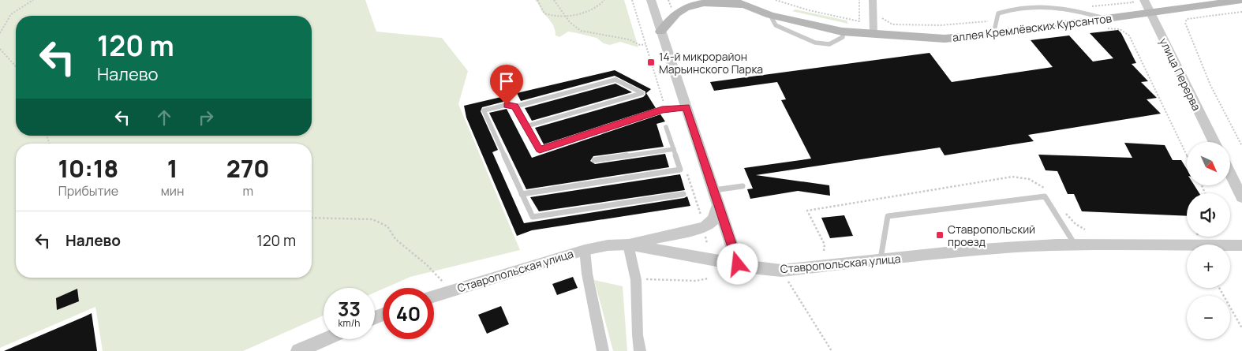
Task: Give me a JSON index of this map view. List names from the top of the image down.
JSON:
{
  "streets": {
    "main road": ["аллея Кремлёвских Курсантов"],
    "street": ["улица Перерва", "Ставропольская улица"]
  },
  "crossings": [
    ["аллея Кремлёвских Курсантов", "улица Перерва"]
  ],
  "places": {
    "transit": ["14-й микрорайон Марьинского Парка", "Ставропольский проезд"]
  },
  "north": "bottom right",
  "page": {
    "turn": ["120 m", "Налево"],
    "map_buttons": ["+", "−"],
    "eta": [
      "10:18",
      "Прибытие",
      "1",
      "мин",
      "270",
      "m"
    ],
    "list": [
      {
        "name": "Налево",
        "value": "120 m"
      }
    ],
    "speed": "33 km/h",
    "limit": "40"
  }
}
